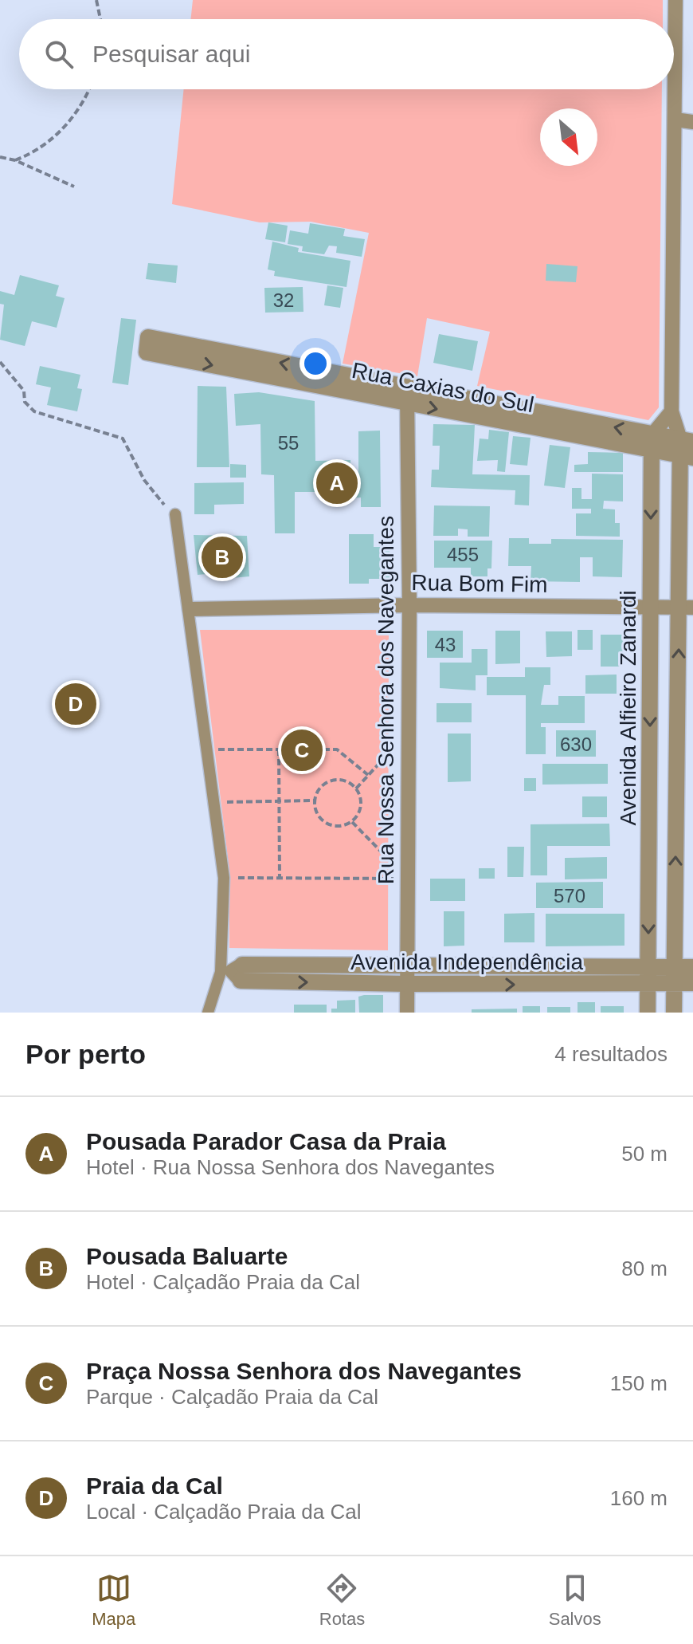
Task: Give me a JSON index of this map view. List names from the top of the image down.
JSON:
{
  "streets": {
    "street": [
      "Rua Caxias do Sul",
      "Rua Bom Fim",
      "Rua Nossa Senhora dos Navegantes",
      "Avenida Alfieiro Zanardi",
      "Avenida Independência"
    ]
  },
  "crossings": [
    ["Rua Caxias do Sul", "Rua Nossa Senhora dos Navegantes"],
    ["Rua Caxias do Sul", "Avenida Alfieiro Zanardi"],
    ["Rua Bom Fim", "Rua Nossa Senhora dos Navegantes"],
    ["Rua Bom Fim", "Avenida Alfieiro Zanardi"],
    ["Rua Nossa Senhora dos Navegantes", "Avenida Independência"],
    ["Avenida Alfieiro Zanardi", "Avenida Independência"]
  ],
  "house_numbers": [
    "32",
    "55",
    "455",
    "43",
    "630",
    "570"
  ],
  "north": "bottom right",
  "page": {
    "search": "Pesquisar aqui",
    "pins": [
      "A",
      "B",
      "D",
      "C"
    ],
    "heading": ["Por perto", "4 resultados"],
    "list": [
      {
        "mark": "A",
        "name": "Pousada Parador Casa da Praia",
        "note": "Hotel · Rua Nossa Senhora dos Navegantes",
        "value": "50 m"
      },
      {
        "mark": "B",
        "name": "Pousada Baluarte",
        "note": "Hotel · Calçadão Praia da Cal",
        "value": "80 m"
      },
      {
        "mark": "C",
        "name": "Praça Nossa Senhora dos Navegantes",
        "note": "Parque · Calçadão Praia da Cal",
        "value": "150 m"
      },
      {
        "mark": "D",
        "name": "Praia da Cal",
        "note": "Local · Calçadão Praia da Cal",
        "value": "160 m"
      }
    ],
    "nav": ["Mapa", "Rotas", "Salvos"]
  }
}
